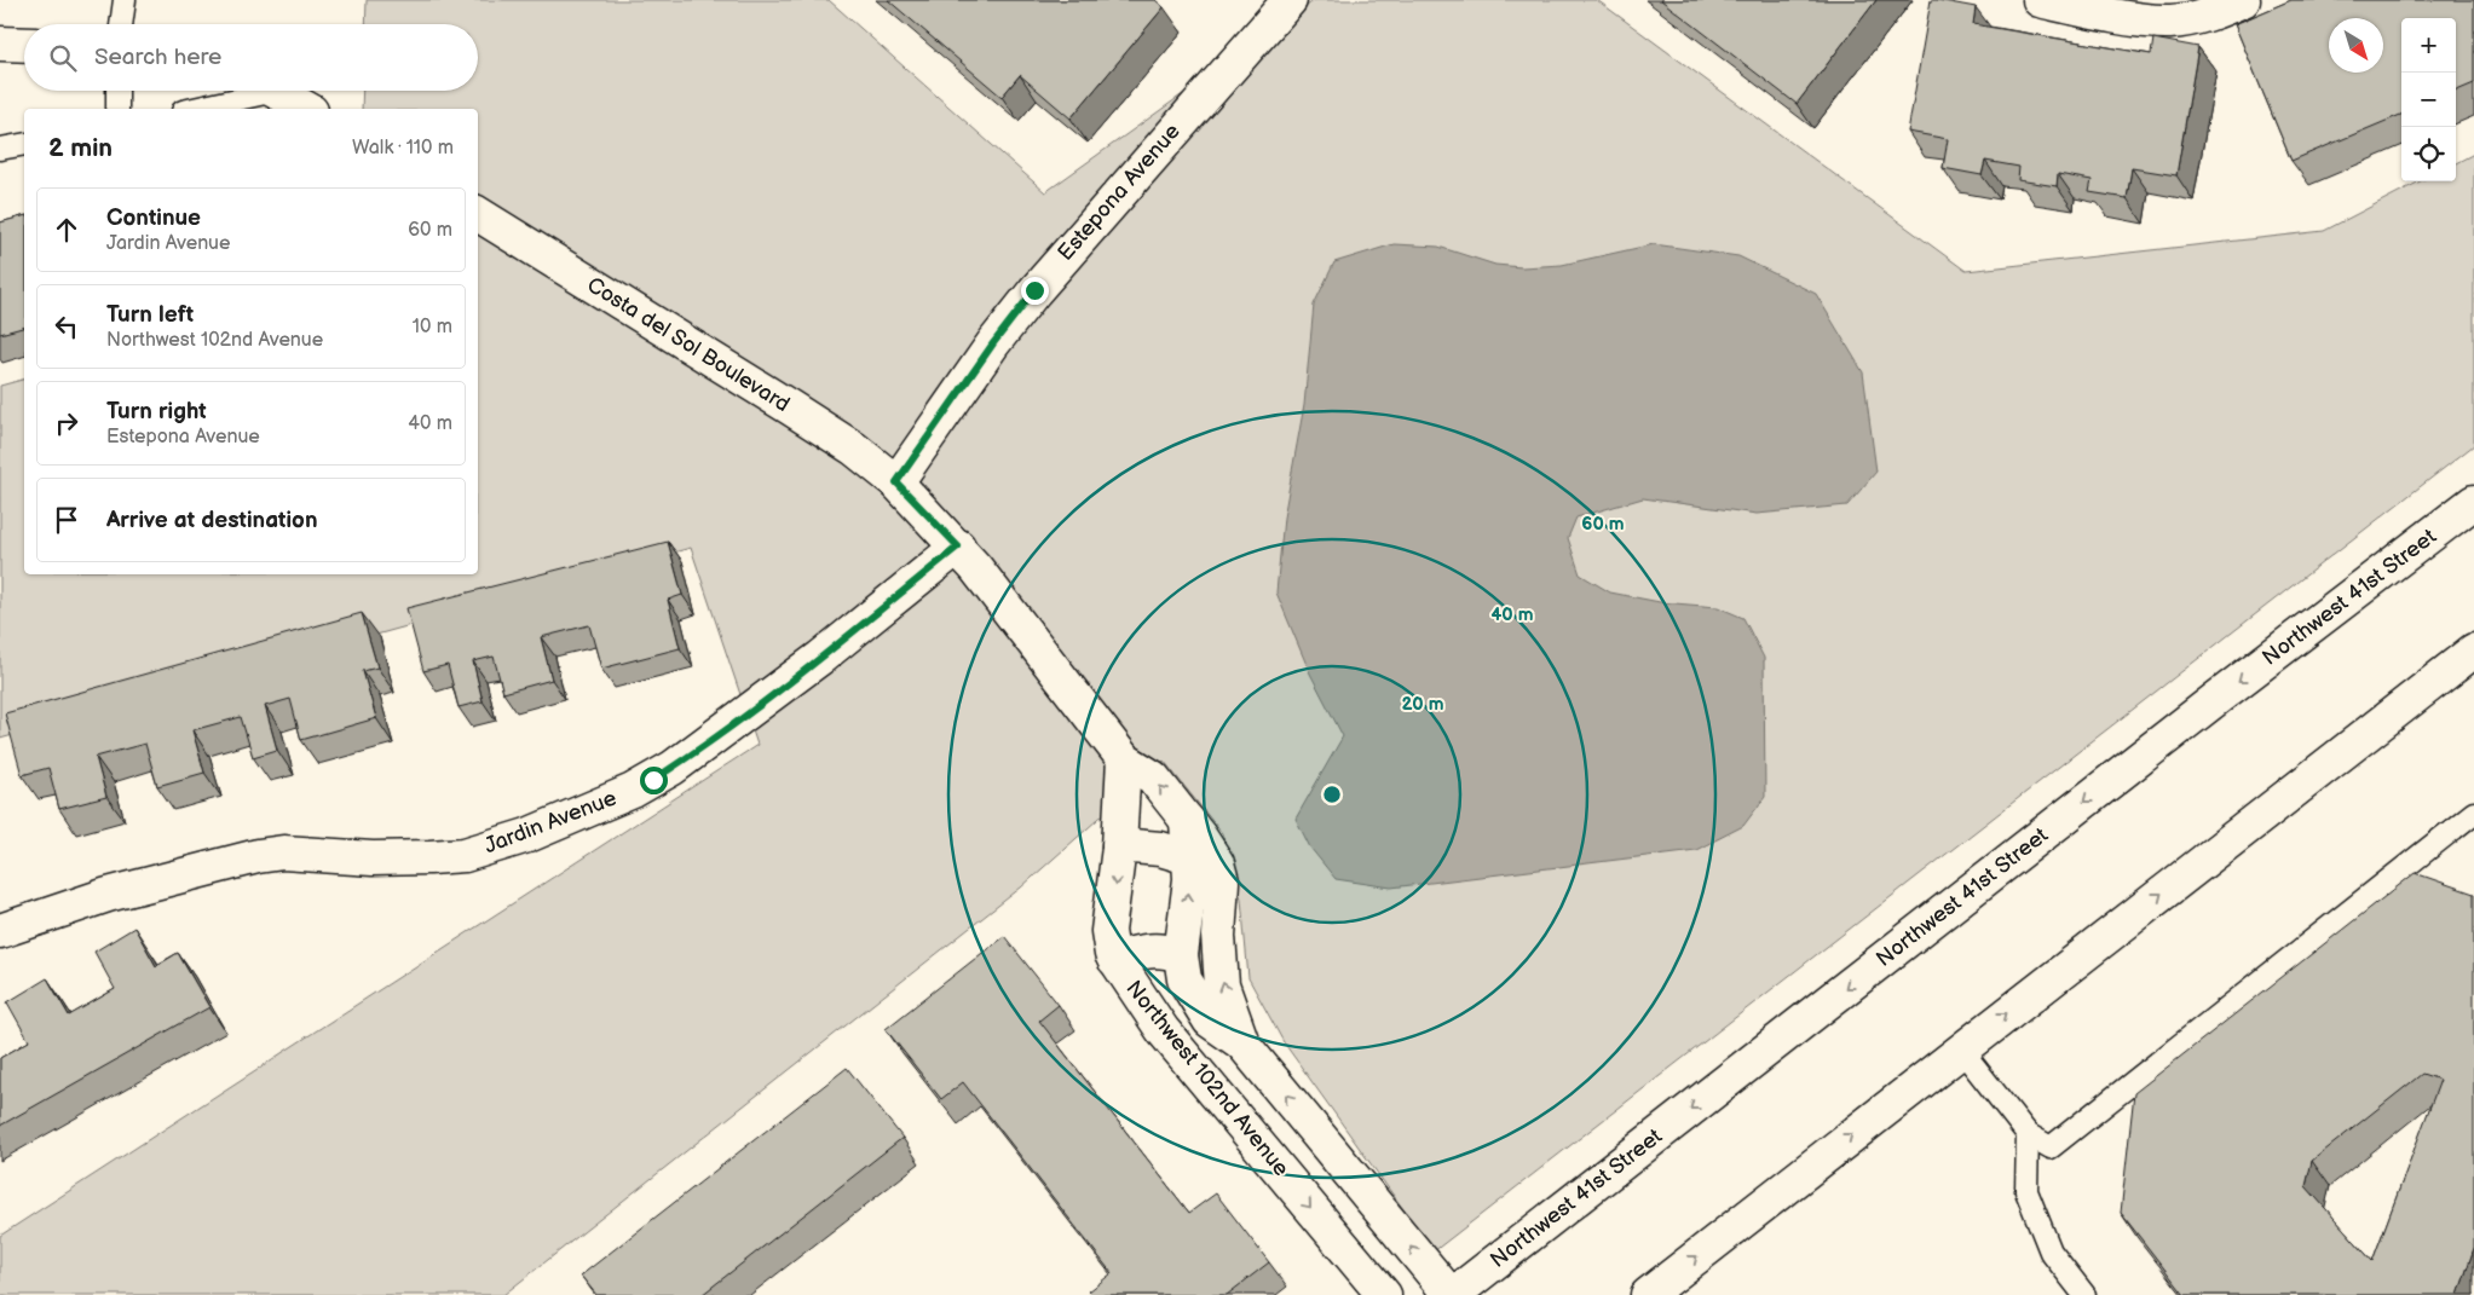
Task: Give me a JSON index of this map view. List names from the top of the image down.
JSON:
{
  "streets": {
    "street": [
      "Estepona Avenue",
      "Costa del Sol Boulevard",
      "Northwest 41st Street",
      "Jardin Avenue",
      "Northwest 102nd Avenue"
    ]
  },
  "crossings": [
    ["Estepona Avenue", "Costa del Sol Boulevard"],
    ["Estepona Avenue", "Northwest 102nd Avenue"],
    ["Costa del Sol Boulevard", "Northwest 102nd Avenue"],
    ["Northwest 41st Street", "Northwest 102nd Avenue"],
    ["Jardin Avenue", "Northwest 102nd Avenue"]
  ],
  "north": "bottom right",
  "page": {
    "map_buttons": ["+", "−"],
    "search": "Search here",
    "heading": ["2 min", "Walk · 110 m"],
    "list": [
      ["Continue", "Jardin Avenue", "60 m"],
      ["Turn left", "Northwest 102nd Avenue", "10 m"],
      ["Turn right", "Estepona Avenue", "40 m"],
      "Arrive at destination"
    ]
  },
  "rings": ["60 m", "40 m", "20 m"]
}
